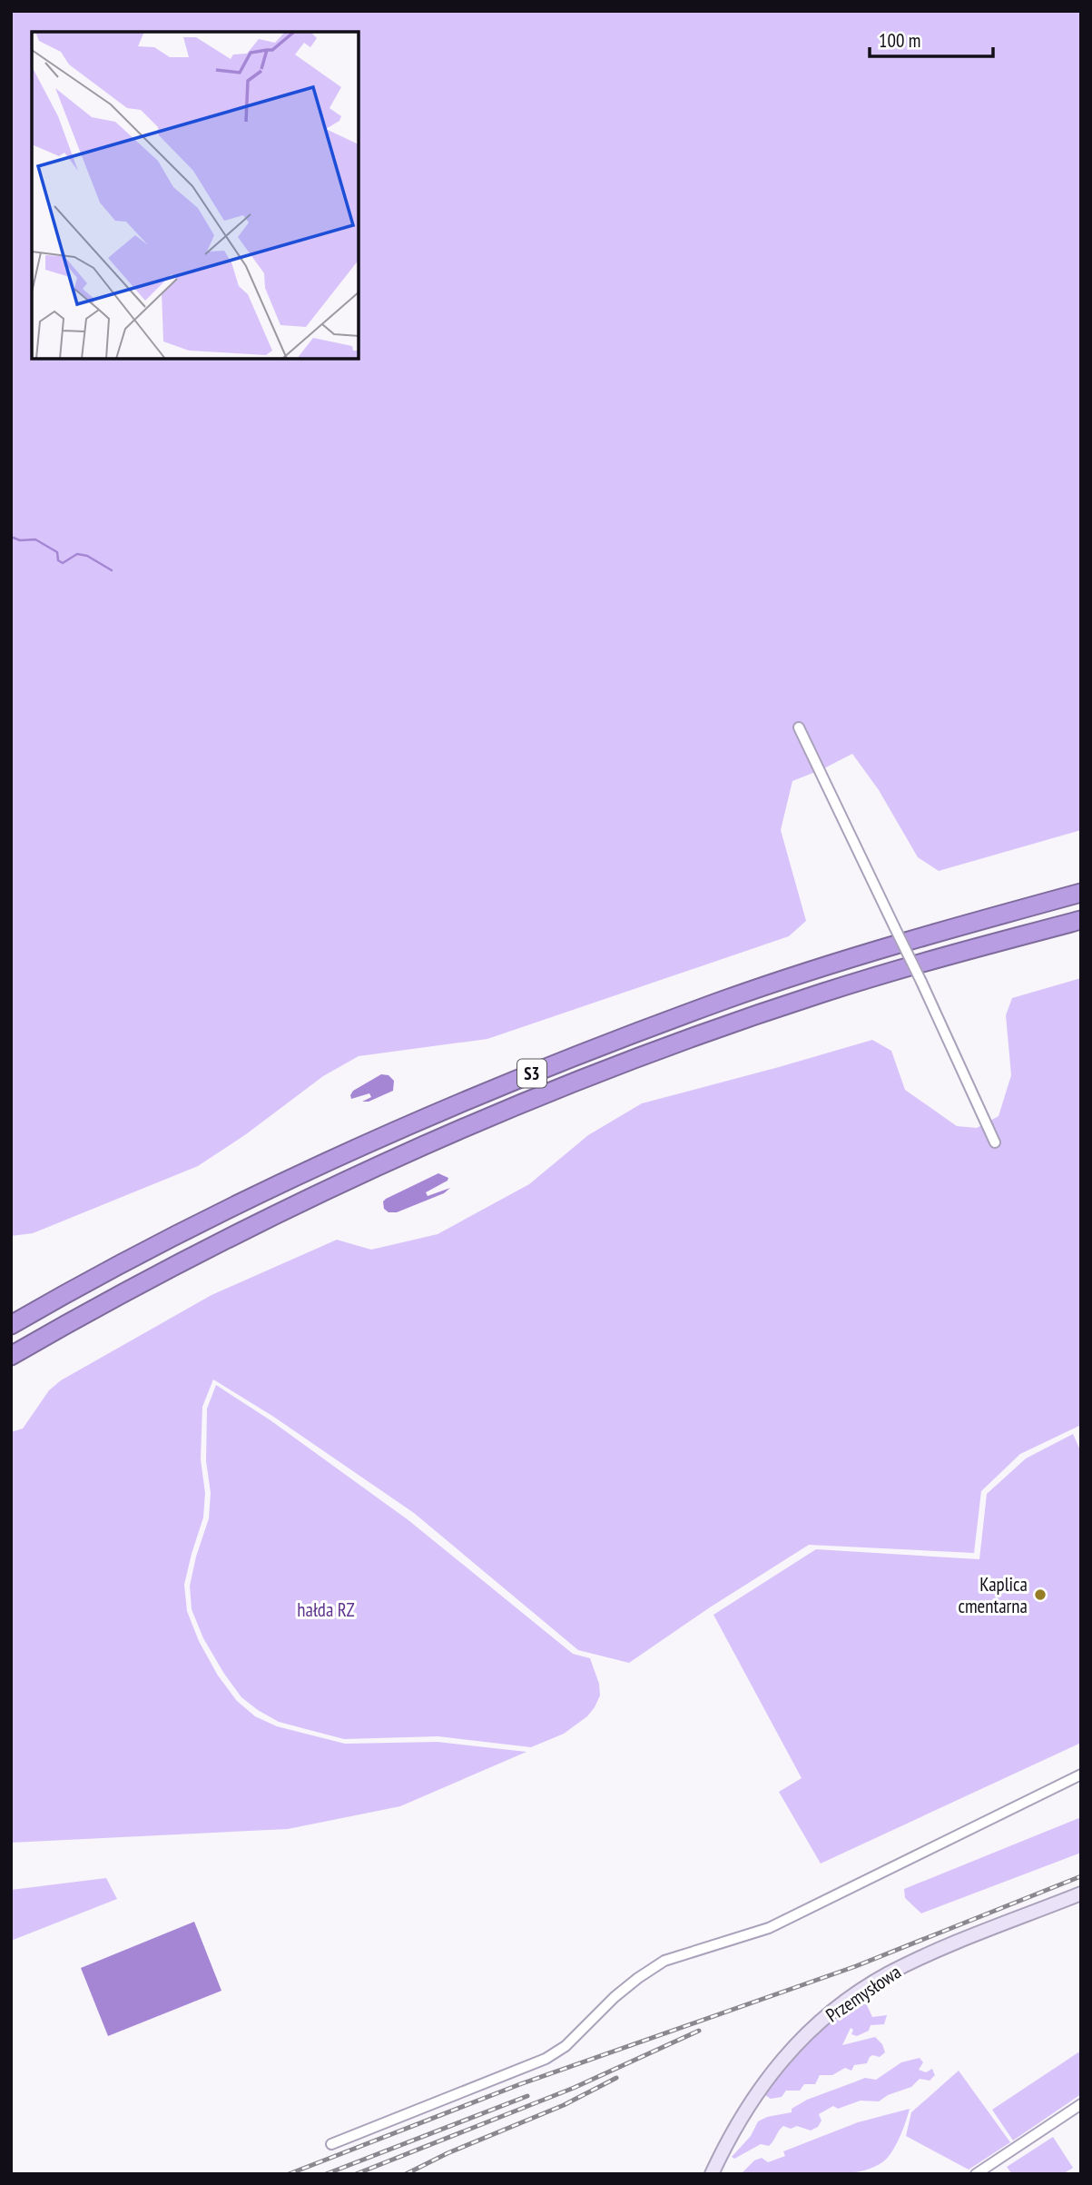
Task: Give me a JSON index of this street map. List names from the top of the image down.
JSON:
{
  "streets": {
    "highway": ["S3"],
    "street": ["Przemysłowa"]
  },
  "parks": ["hałda RZ"],
  "places": ["Kaplica cmentarna"],
  "scale_bar": "100 m"
}
